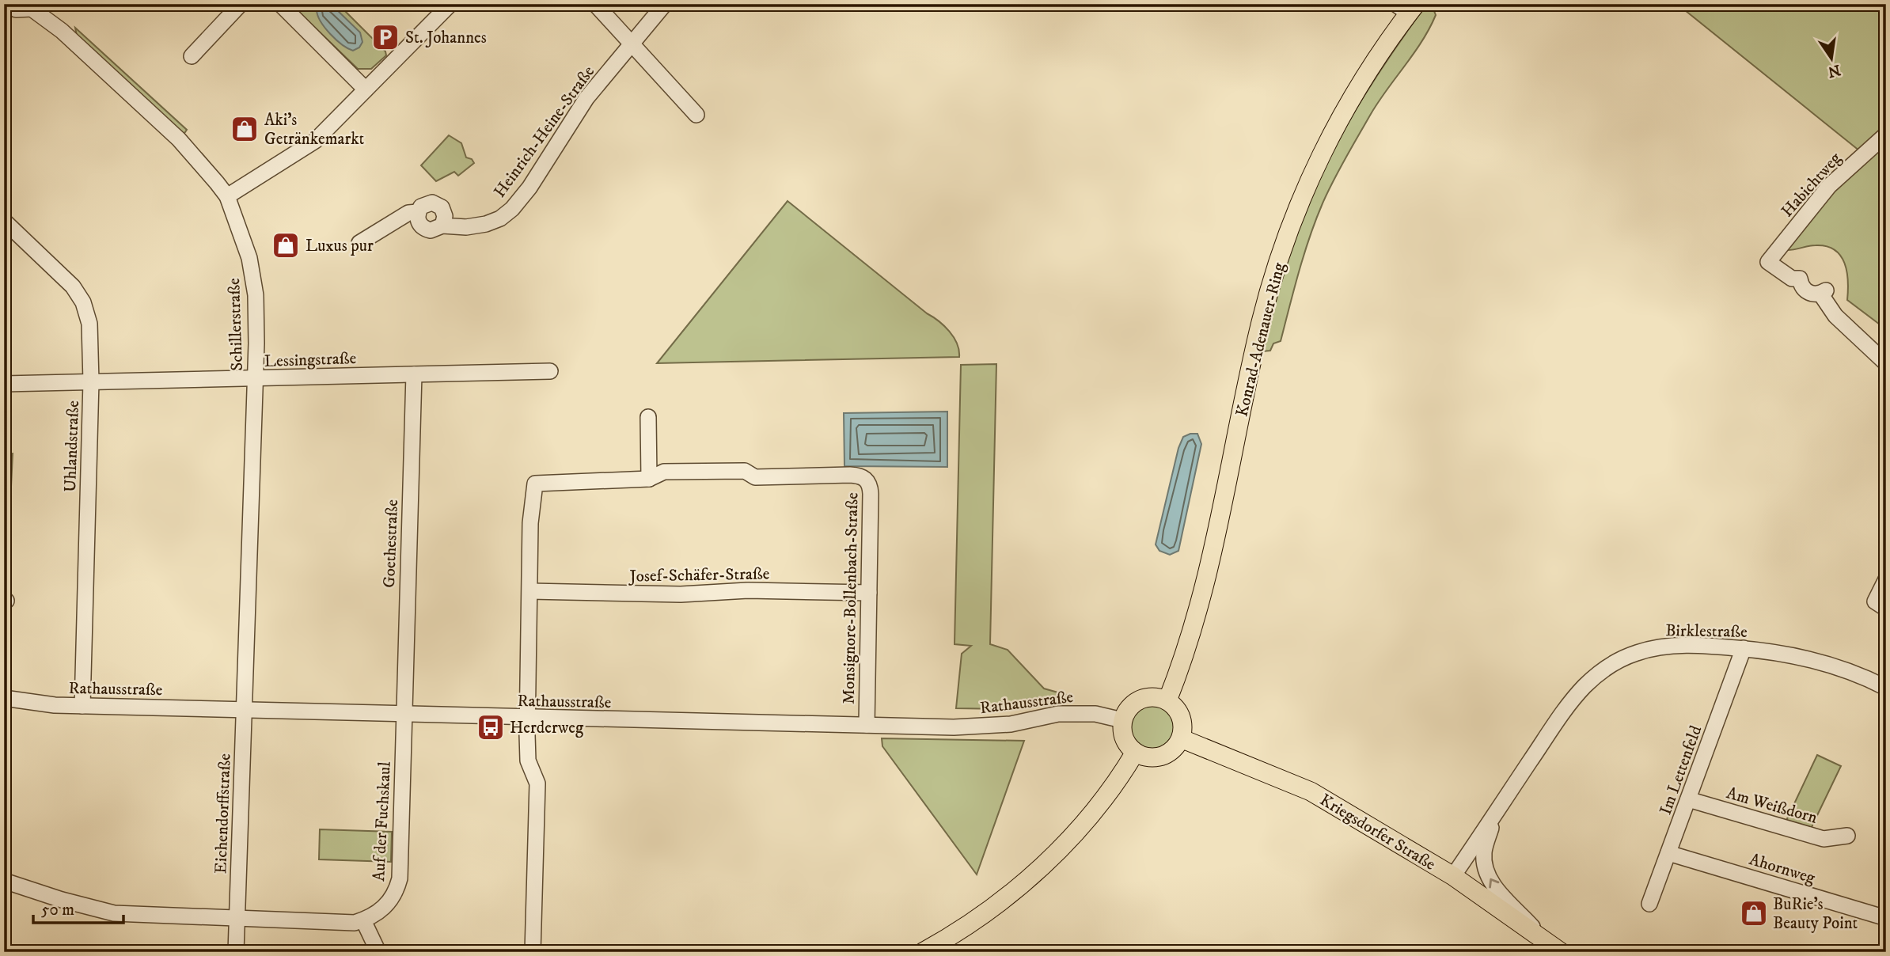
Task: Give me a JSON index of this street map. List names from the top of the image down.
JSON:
{
  "streets": {
    "main road": ["Konrad-Adenauer-Ring", "Kriegsdorfer Straße"],
    "street": [
      "Heinrich-Heine-Straße",
      "Habichtweg",
      "Schillerstraße",
      "Lessingstraße",
      "Uhlandstraße",
      "Goethestraße",
      "Josef-Schäfer-Straße",
      "Monsignore-Bollenbach-Straße",
      "Birklestraße",
      "Rathausstraße",
      "Im Lettenfeld",
      "Am Weißdorn",
      "Eichendorffstraße",
      "Auf der Fuchskaul",
      "Ahornweg"
    ]
  },
  "crossings": [
    ["Schillerstraße", "Lessingstraße"],
    ["Schillerstraße", "Rathausstraße"],
    ["Schillerstraße", "Eichendorffstraße"],
    ["Konrad-Adenauer-Ring", "Rathausstraße"],
    ["Konrad-Adenauer-Ring", "Kriegsdorfer Straße"],
    ["Lessingstraße", "Uhlandstraße"],
    ["Lessingstraße", "Goethestraße"],
    ["Uhlandstraße", "Rathausstraße"],
    ["Goethestraße", "Rathausstraße"],
    ["Goethestraße", "Auf der Fuchskaul"],
    ["Josef-Schäfer-Straße", "Monsignore-Bollenbach-Straße"],
    ["Monsignore-Bollenbach-Straße", "Rathausstraße"],
    ["Birklestraße", "Im Lettenfeld"],
    ["Birklestraße", "Kriegsdorfer Straße"],
    ["Rathausstraße", "Eichendorffstraße"],
    ["Rathausstraße", "Auf der Fuchskaul"],
    ["Rathausstraße", "Kriegsdorfer Straße"],
    ["Im Lettenfeld", "Am Weißdorn"],
    ["Im Lettenfeld", "Ahornweg"],
    ["Eichendorffstraße", "Auf der Fuchskaul"]
  ],
  "places": {
    "parking": ["St. Johannes"],
    "shop": ["Aki's Getränkemarkt", "Luxus pur", "BuRie's Beauty Point"],
    "bus stop": ["Herderweg"]
  },
  "scale_bar": "50 m",
  "north": "bottom"
}
